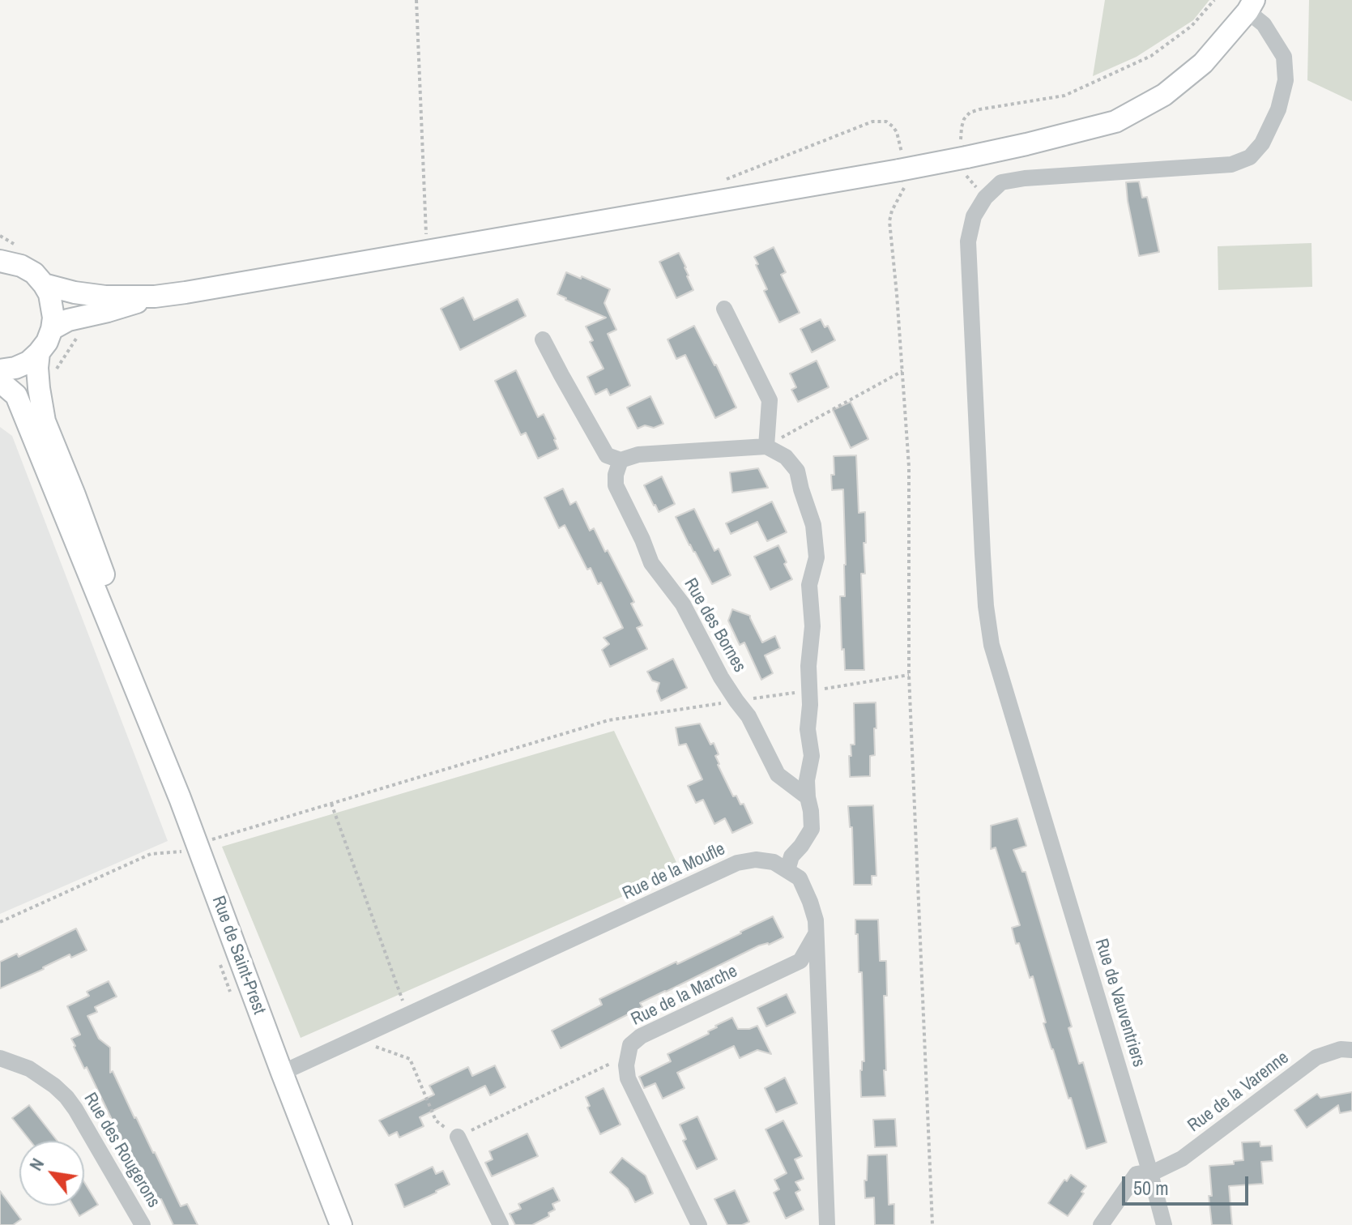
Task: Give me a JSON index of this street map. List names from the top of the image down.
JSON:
{
  "streets": {
    "main road": ["Rue de Saint-Prest"],
    "street": [
      "Rue des Bornes",
      "Rue de la Moufle",
      "Rue de la Marche",
      "Rue de Vauventriers",
      "Rue de la Varenne",
      "Rue des Rougerons"
    ]
  },
  "crossings": [
    ["Rue de la Moufle", "Rue de Saint-Prest"],
    ["Rue de Vauventriers", "Rue de la Varenne"]
  ],
  "scale_bar": "50 m",
  "north": "top left"
}
